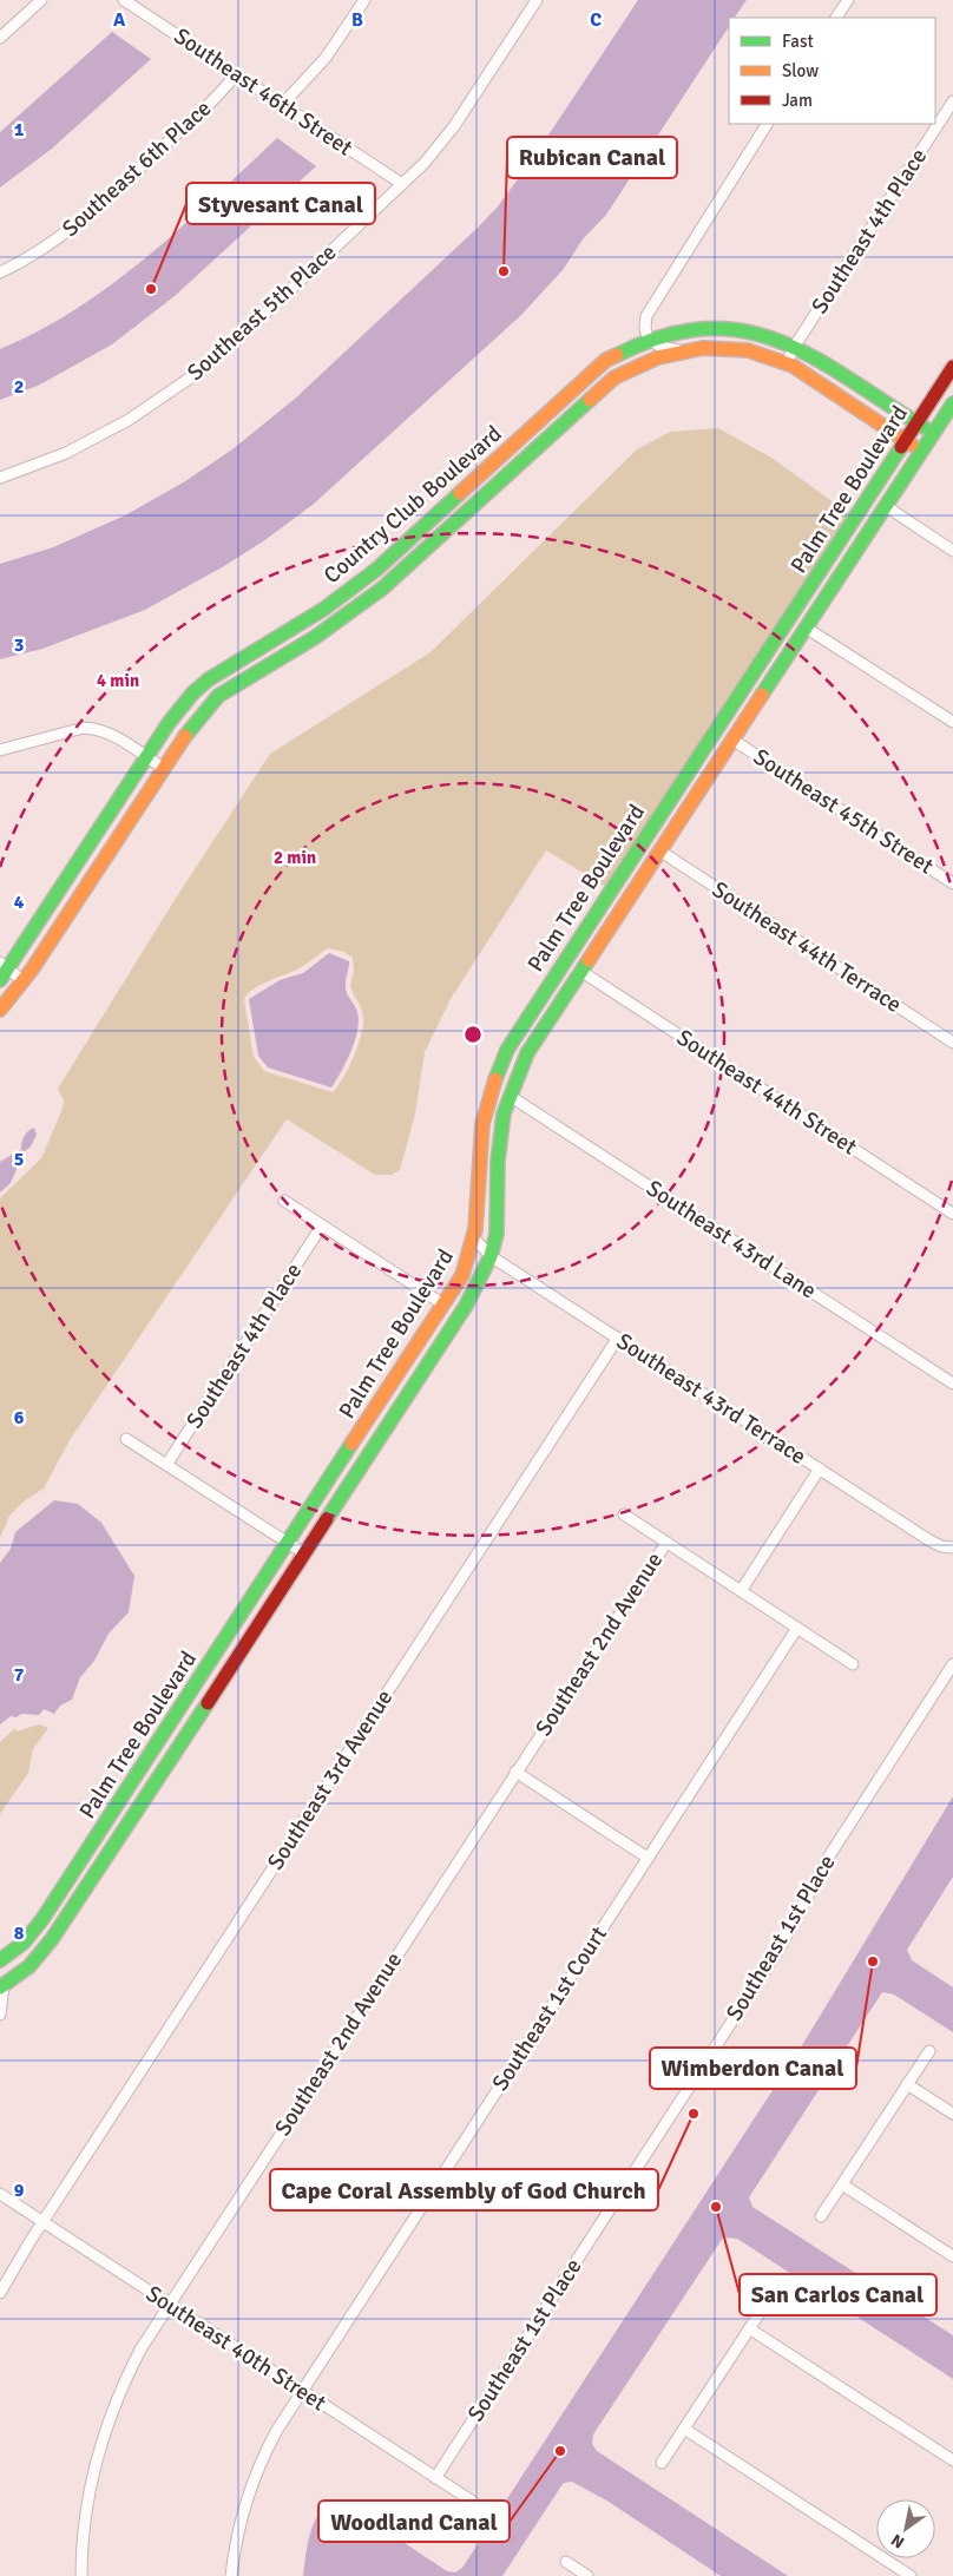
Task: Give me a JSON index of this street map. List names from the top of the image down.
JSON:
{
  "streets": {
    "street": [
      "Southeast 46th Street",
      "Southeast 6th Place",
      "Southeast 4th Place",
      "Southeast 5th Place",
      "Palm Tree Boulevard",
      "Country Club Boulevard",
      "Southeast 45th Street",
      "Southeast 44th Terrace",
      "Southeast 44th Street",
      "Southeast 43rd Lane",
      "Southeast 43rd Terrace",
      "Southeast 2nd Avenue",
      "Southeast 3rd Avenue",
      "Southeast 1st Place",
      "Southeast 1st Court",
      "Southeast 40th Street"
    ]
  },
  "crossings": [
    ["Southeast 46th Street", "Southeast 6th Place"],
    ["Southeast 46th Street", "Southeast 5th Place"],
    ["Southeast 4th Place", "Country Club Boulevard"],
    ["Palm Tree Boulevard", "Country Club Boulevard"],
    ["Palm Tree Boulevard", "Southeast 45th Street"],
    ["Palm Tree Boulevard", "Southeast 44th Terrace"],
    ["Palm Tree Boulevard", "Southeast 44th Street"],
    ["Palm Tree Boulevard", "Southeast 43rd Lane"],
    ["Palm Tree Boulevard", "Southeast 43rd Terrace"],
    ["Southeast 43rd Terrace", "Southeast 3rd Avenue"],
    ["Southeast 2nd Avenue", "Southeast 40th Street"],
    ["Southeast 3rd Avenue", "Southeast 40th Street"],
    ["Southeast 1st Place", "Southeast 40th Street"],
    ["Southeast 1st Court", "Southeast 40th Street"]
  ],
  "places": [
    "Rubican Canal",
    "Styvesant Canal",
    "Wimberdon Canal",
    "Cape Coral Assembly of God Church",
    "San Carlos Canal",
    "Woodland Canal"
  ],
  "legend": ["Fast", "Slow", "Jam"],
  "north": "bottom left",
  "grid": {
    "columns": ["A", "B", "C"],
    "rows": [
      "1",
      "2",
      "3",
      "4",
      "5",
      "6",
      "7",
      "8",
      "9"
    ]
  },
  "rings": ["4 min", "2 min"]
}
